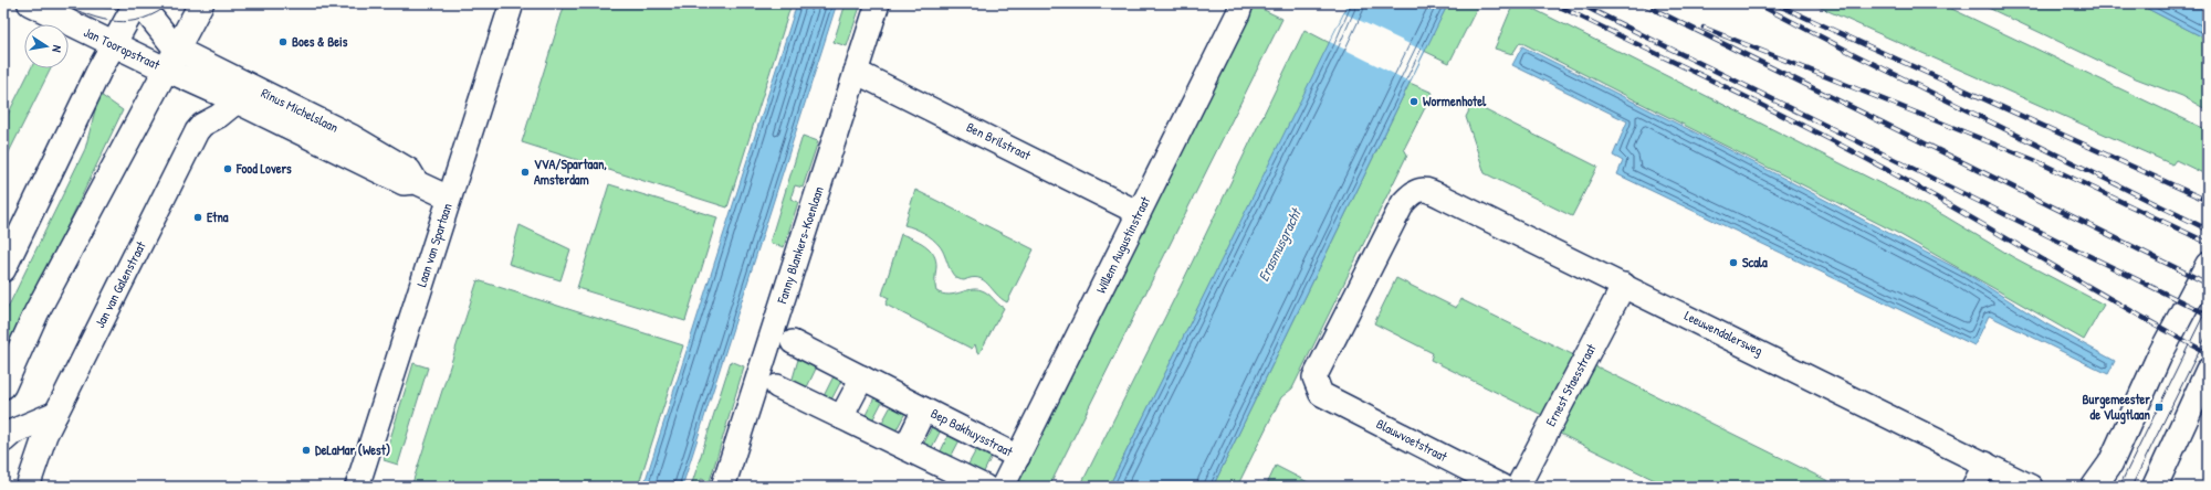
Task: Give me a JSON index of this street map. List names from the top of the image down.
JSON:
{
  "streets": {
    "main road": ["Jan Tooropstraat"],
    "street": [
      "Rinus Michelslaan",
      "Ben Brilstraat",
      "Laan van Spartaan",
      "Fanny Blankers-Koenlaan",
      "Willem Augustinstraat",
      "Jan van Galenstraat",
      "Leeuwendalersweg",
      "Ernest Staesstraat",
      "Bep Bakhuysstraat",
      "Blauwvoetstraat"
    ]
  },
  "crossings": [
    ["Jan Tooropstraat", "Rinus Michelslaan"],
    ["Rinus Michelslaan", "Laan van Spartaan"],
    ["Rinus Michelslaan", "Jan van Galenstraat"],
    ["Ben Brilstraat", "Fanny Blankers-Koenlaan"],
    ["Ben Brilstraat", "Willem Augustinstraat"],
    ["Willem Augustinstraat", "Bep Bakhuysstraat"],
    ["Leeuwendalersweg", "Ernest Staesstraat"],
    ["Leeuwendalersweg", "Blauwvoetstraat"]
  ],
  "water": ["Erasmusgracht"],
  "places": {
    "other": [
      "Boes & Beis",
      "Wormenhotel",
      "Food Lovers",
      "VVA/Spartaan, Amsterdam",
      "Etna",
      "Scala",
      "DeLaMar (West)"
    ],
    "transit": ["Burgemeester de Vlugtlaan"]
  },
  "north": "right"
}
